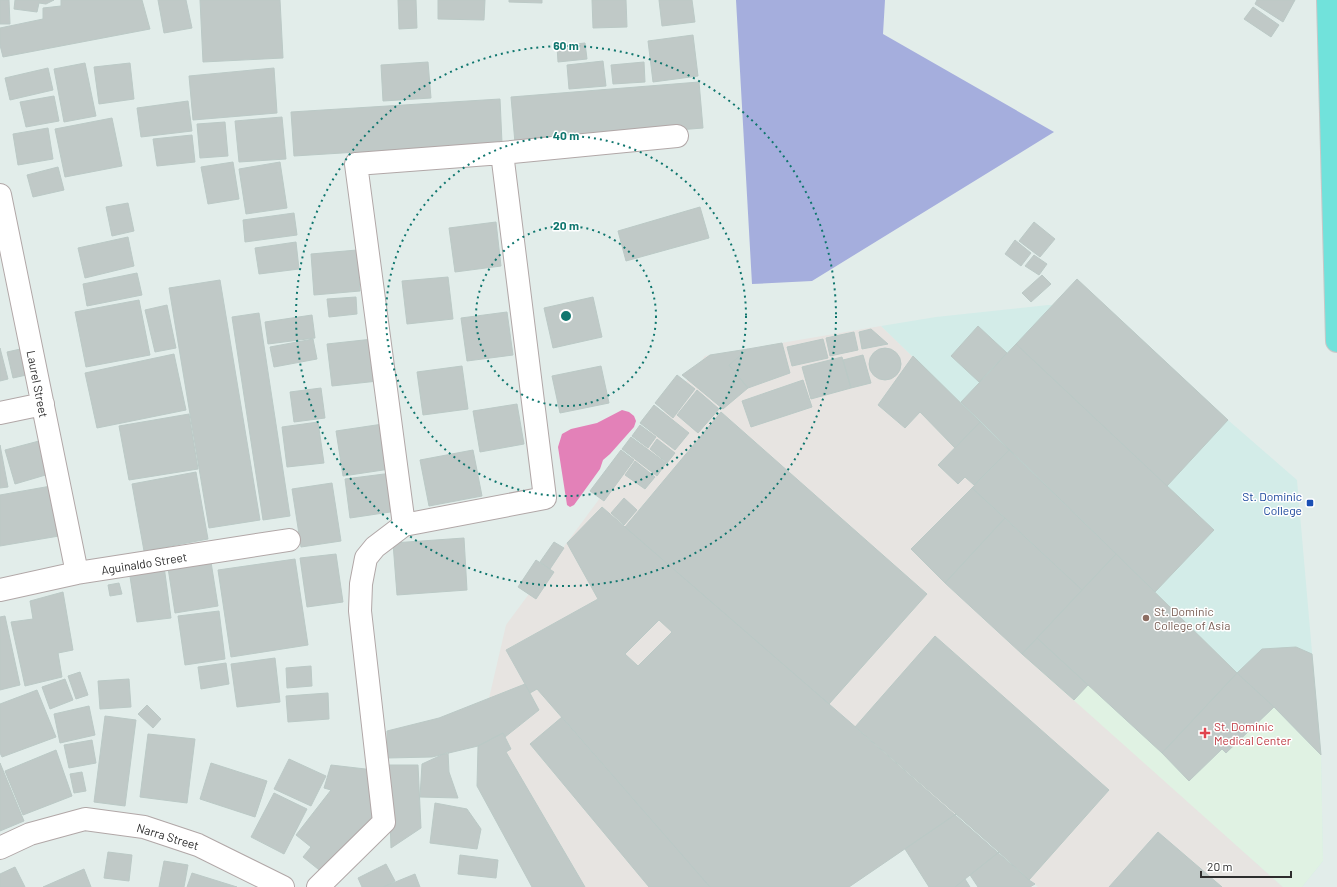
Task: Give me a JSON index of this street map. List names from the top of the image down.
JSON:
{
  "streets": {
    "street": ["Laurel Street", "Aguinaldo Street", "Narra Street"]
  },
  "crossings": [
    ["Laurel Street", "Aguinaldo Street"]
  ],
  "places": {
    "transit": ["St. Dominic College"],
    "other": ["St. Dominic College of Asia"],
    "health": ["St. Dominic Medical Center"]
  },
  "scale_bar": "20 m",
  "rings": ["60 m", "40 m", "20 m"]
}
